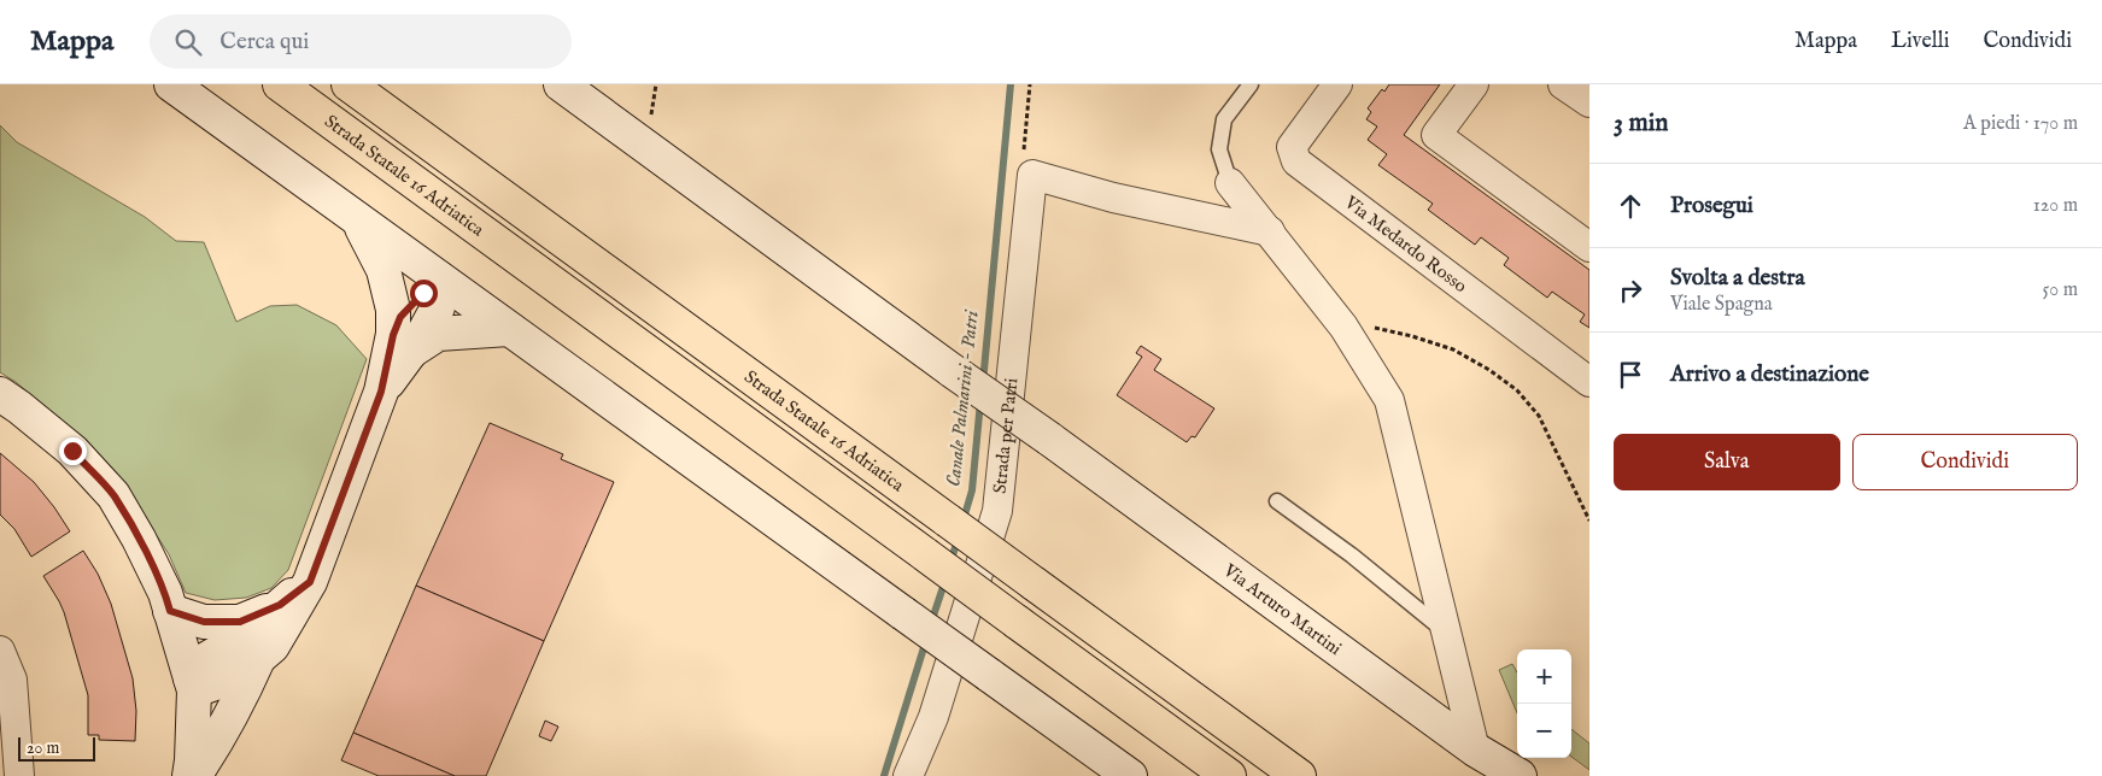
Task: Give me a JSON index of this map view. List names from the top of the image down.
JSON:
{
  "streets": {
    "highway": ["Strada Statale 16 Adriatica"],
    "street": ["Via Medardo Rosso", "Strada per Patri", "Via Arturo Martini"]
  },
  "water": ["Canale Palmarini - Patri"],
  "scale_bar": "20 m",
  "page": {
    "header": "Mappa",
    "search": "Cerca qui",
    "nav": ["Mappa", "Livelli", "Condividi"],
    "heading": ["3 min", "A piedi · 170 m"],
    "list": [
      ["Prosegui", "120 m"],
      ["Svolta a destra", "Viale Spagna", "50 m"],
      "Arrivo a destinazione"
    ],
    "buttons": ["Salva", "Condividi"],
    "map_buttons": ["+", "−"],
    "scale": "20 m"
  }
}
